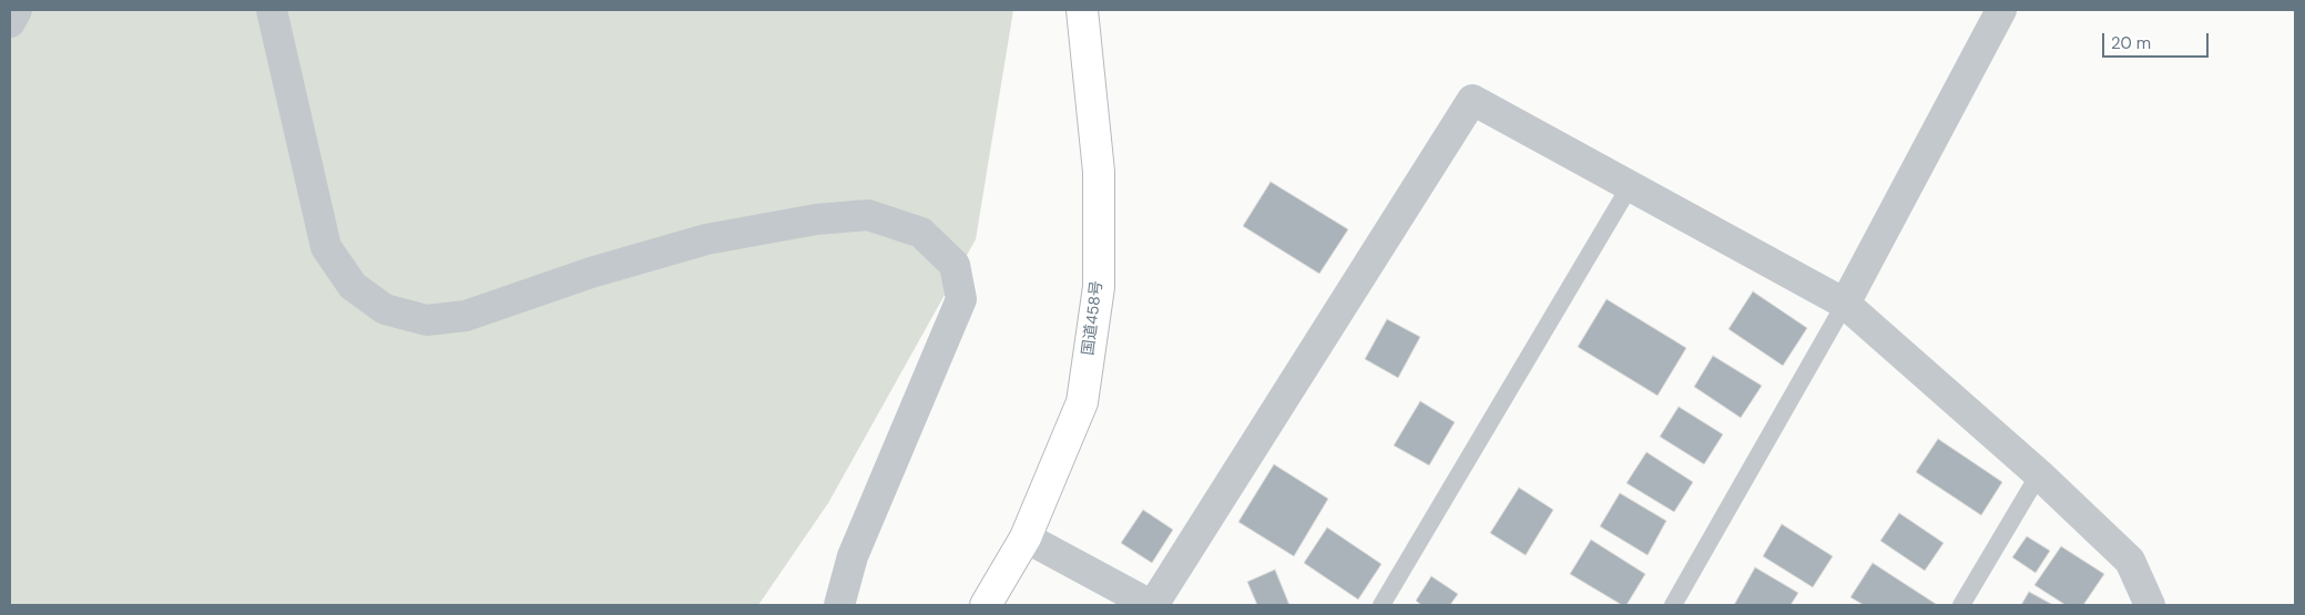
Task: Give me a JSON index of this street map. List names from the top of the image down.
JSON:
{
  "streets": {
    "highway": ["国道458号"]
  },
  "scale_bar": "20 m"
}
